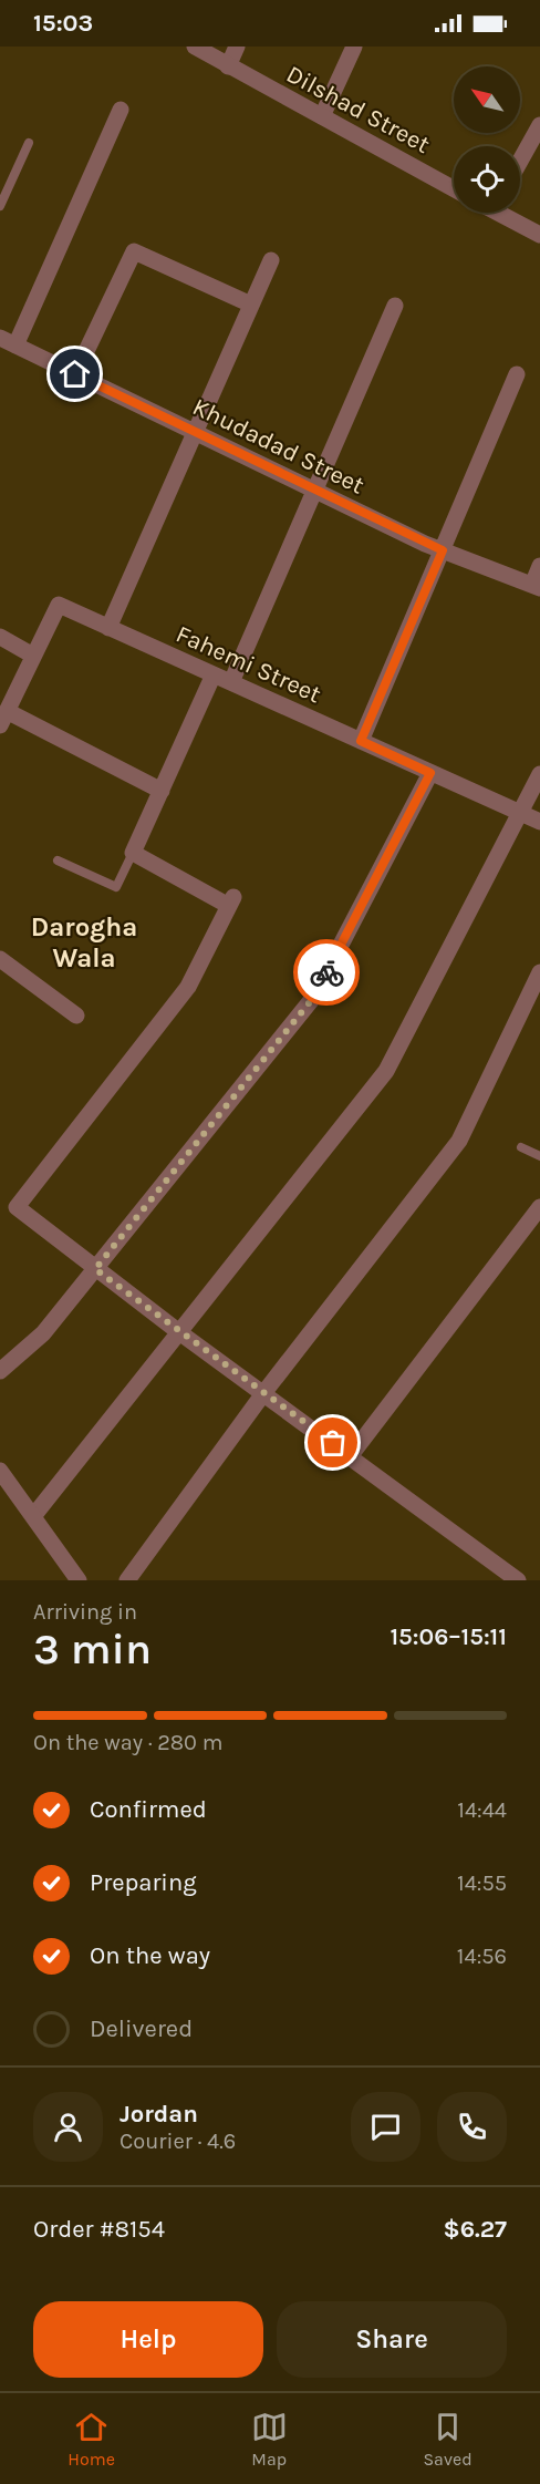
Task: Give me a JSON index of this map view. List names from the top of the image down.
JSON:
{
  "streets": {
    "street": ["Dilshad Street", "Khudadad Street", "Fahemi Street"]
  },
  "districts": ["Darogha Wala"],
  "north": "top left",
  "page": {
    "status": "15:03",
    "heading": ["3 min", "Arriving in", "15:06–15:11"],
    "panel": [
      "Jordan",
      "Courier · 4.6",
      "Order #8154",
      "$6.27"
    ],
    "bar": "On the way · 280 m",
    "list": [
      ["Confirmed", "14:44"],
      ["Preparing", "14:55"],
      ["On the way", "14:56"],
      "Delivered"
    ],
    "buttons": ["Help", "Share"],
    "tabs": ["Home", "Map", "Saved"]
  }
}
